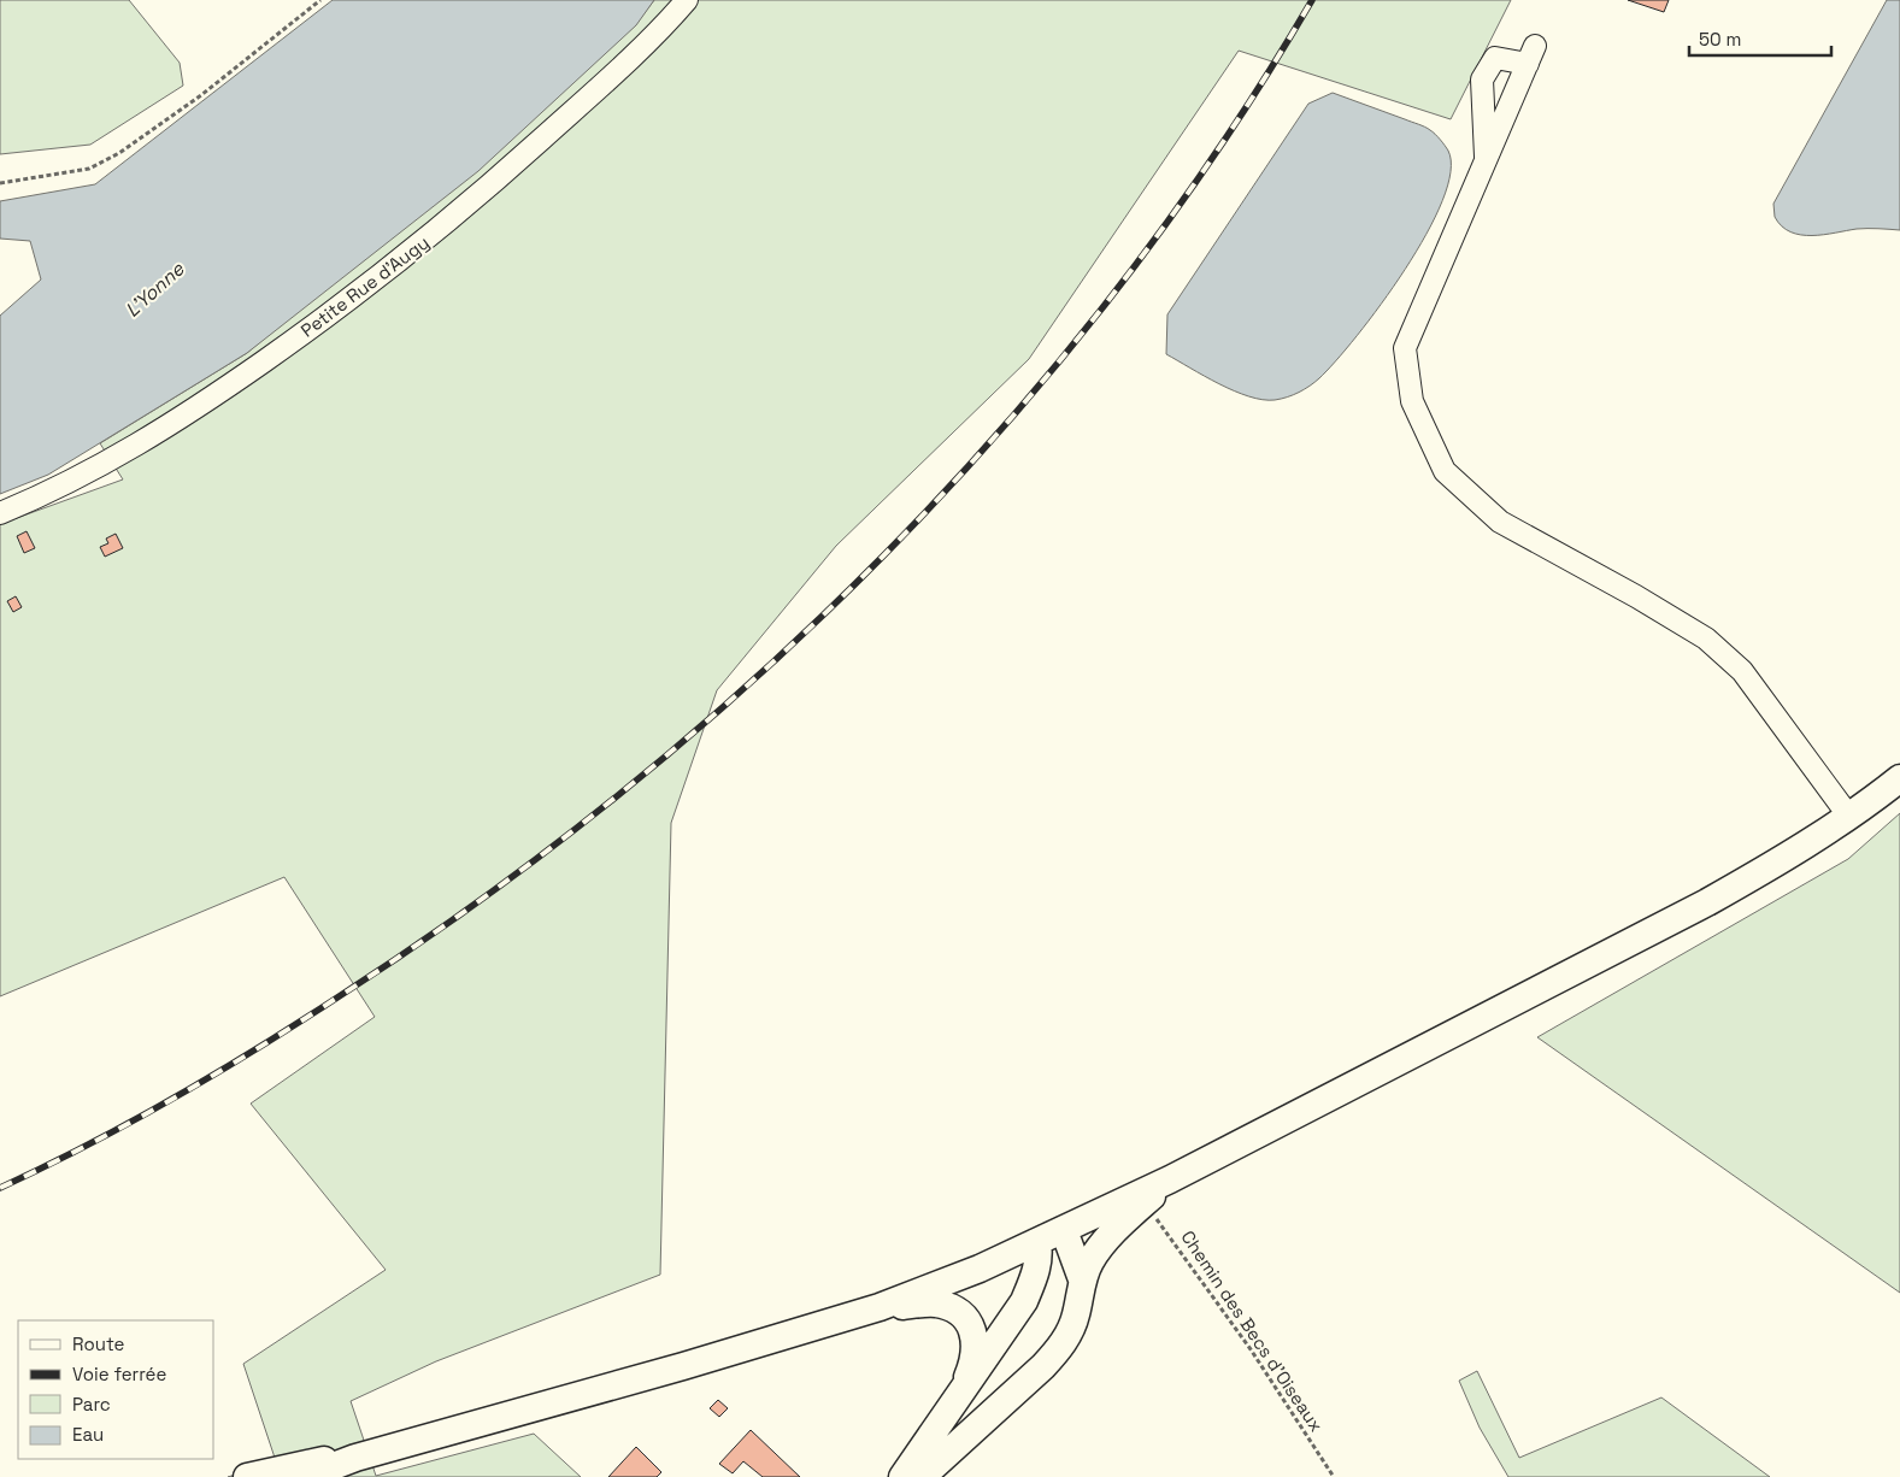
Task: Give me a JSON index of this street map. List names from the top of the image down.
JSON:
{
  "streets": {
    "street": ["Petite Rue d'Augy"],
    "path": ["Chemin des Becs d'Oiseaux"]
  },
  "water": ["L'Yonne"],
  "legend": [
    "Route",
    "Voie ferrée",
    "Parc",
    "Eau"
  ],
  "scale_bar": "50 m"
}
